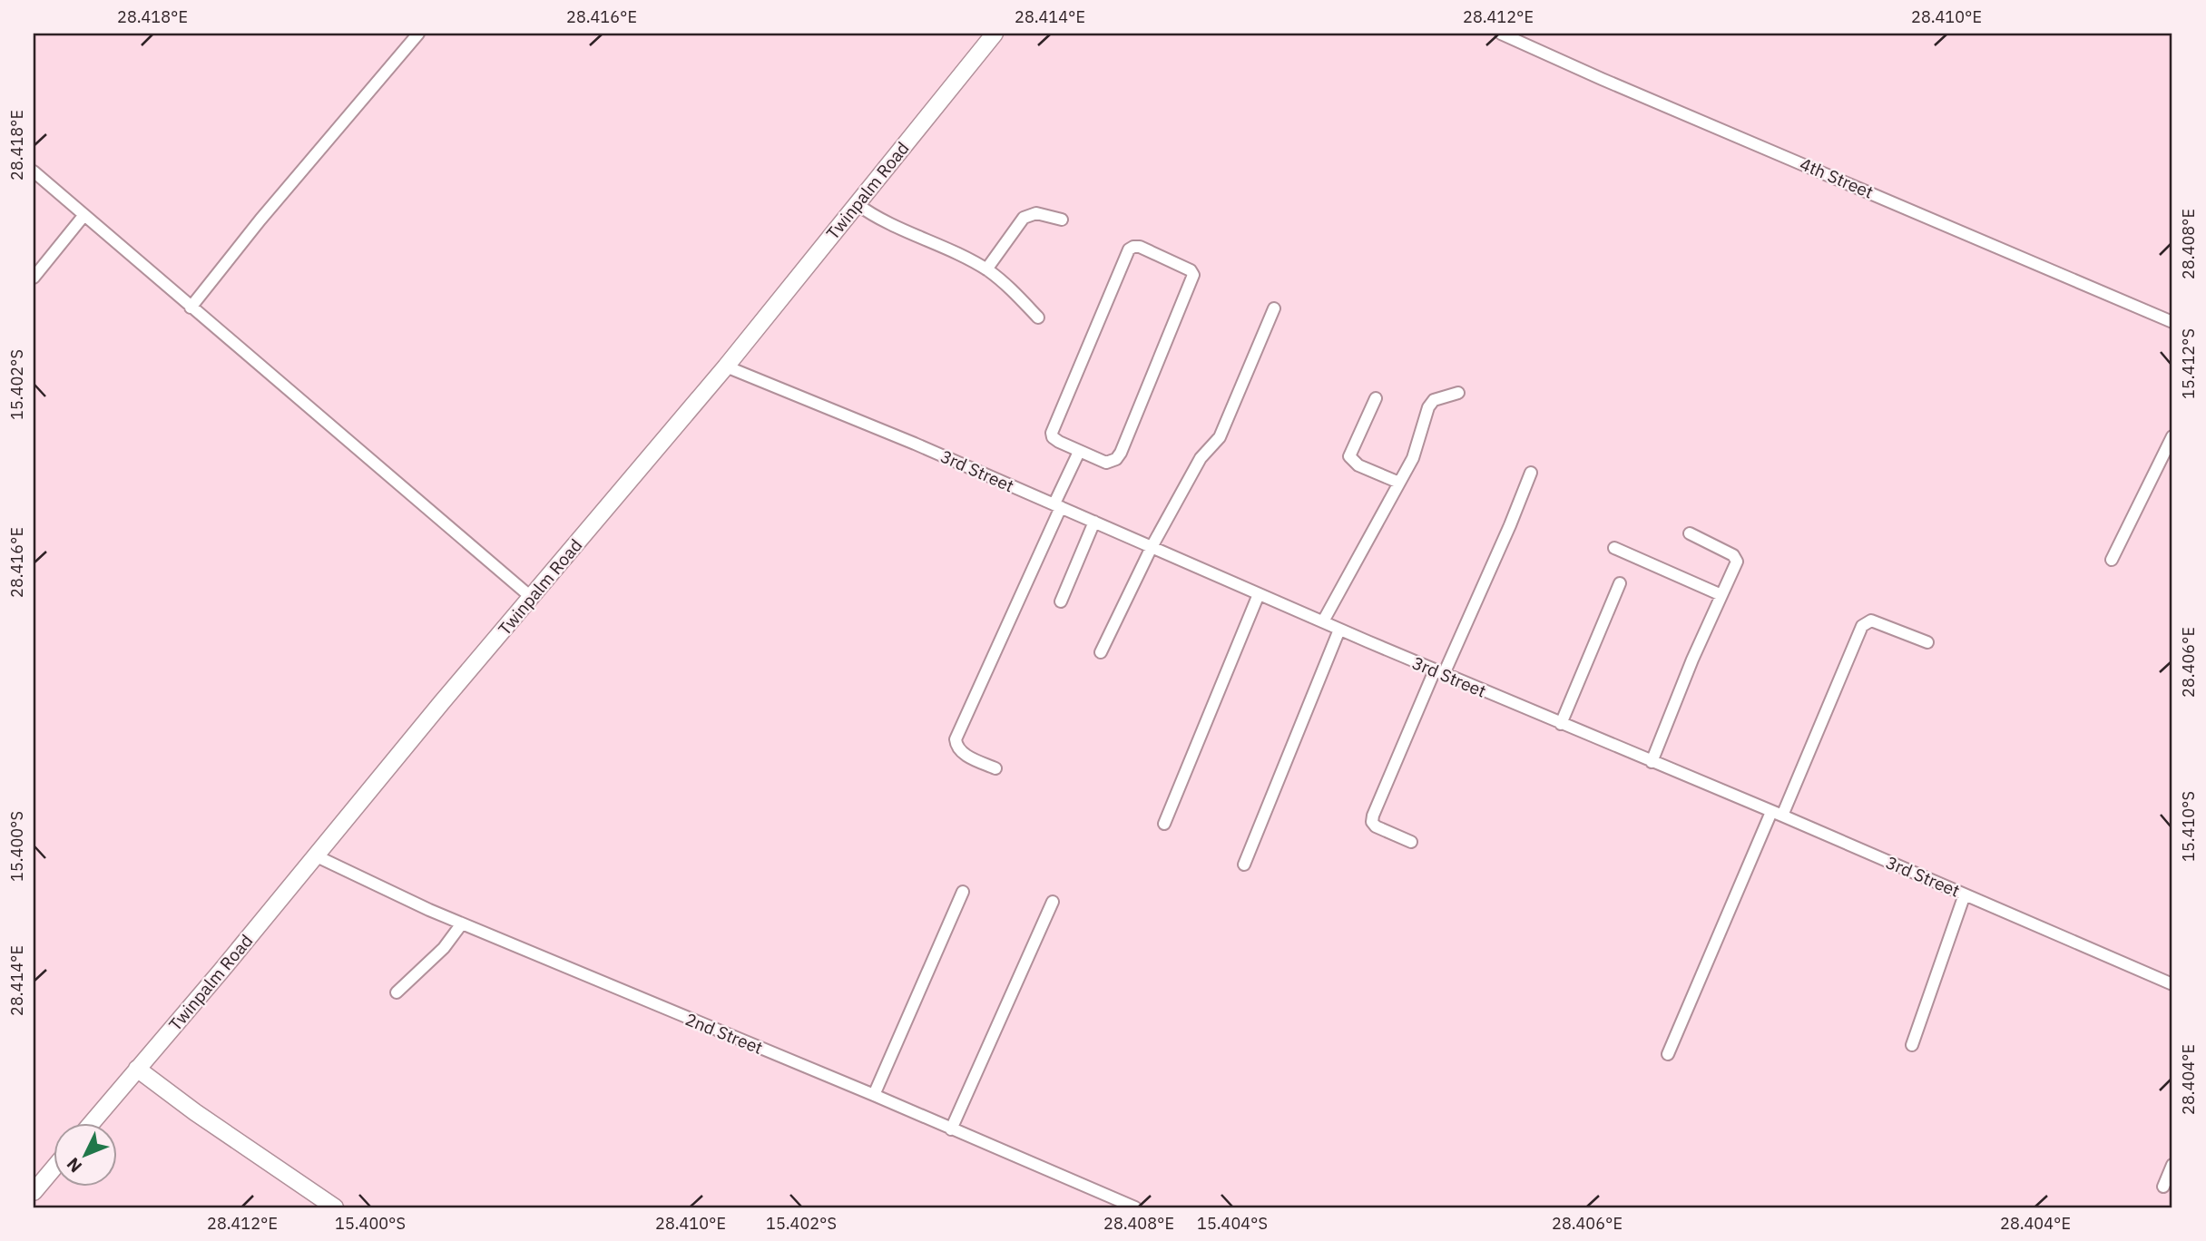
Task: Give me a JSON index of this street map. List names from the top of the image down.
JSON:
{
  "streets": {
    "main road": ["Twinpalm Road"],
    "street": ["4th Street", "3rd Street", "2nd Street"]
  },
  "crossings": [
    ["Twinpalm Road", "3rd Street"],
    ["Twinpalm Road", "2nd Street"]
  ],
  "north": "bottom left",
  "coordinates": [
    "28.418°E",
    "28.416°E",
    "28.414°E",
    "28.412°E",
    "28.410°E",
    "28.408°E",
    "15.412°S",
    "15.402°S",
    "28.406°E",
    "15.410°S",
    "15.400°S",
    "28.404°E",
    "15.404°S"
  ]
}
